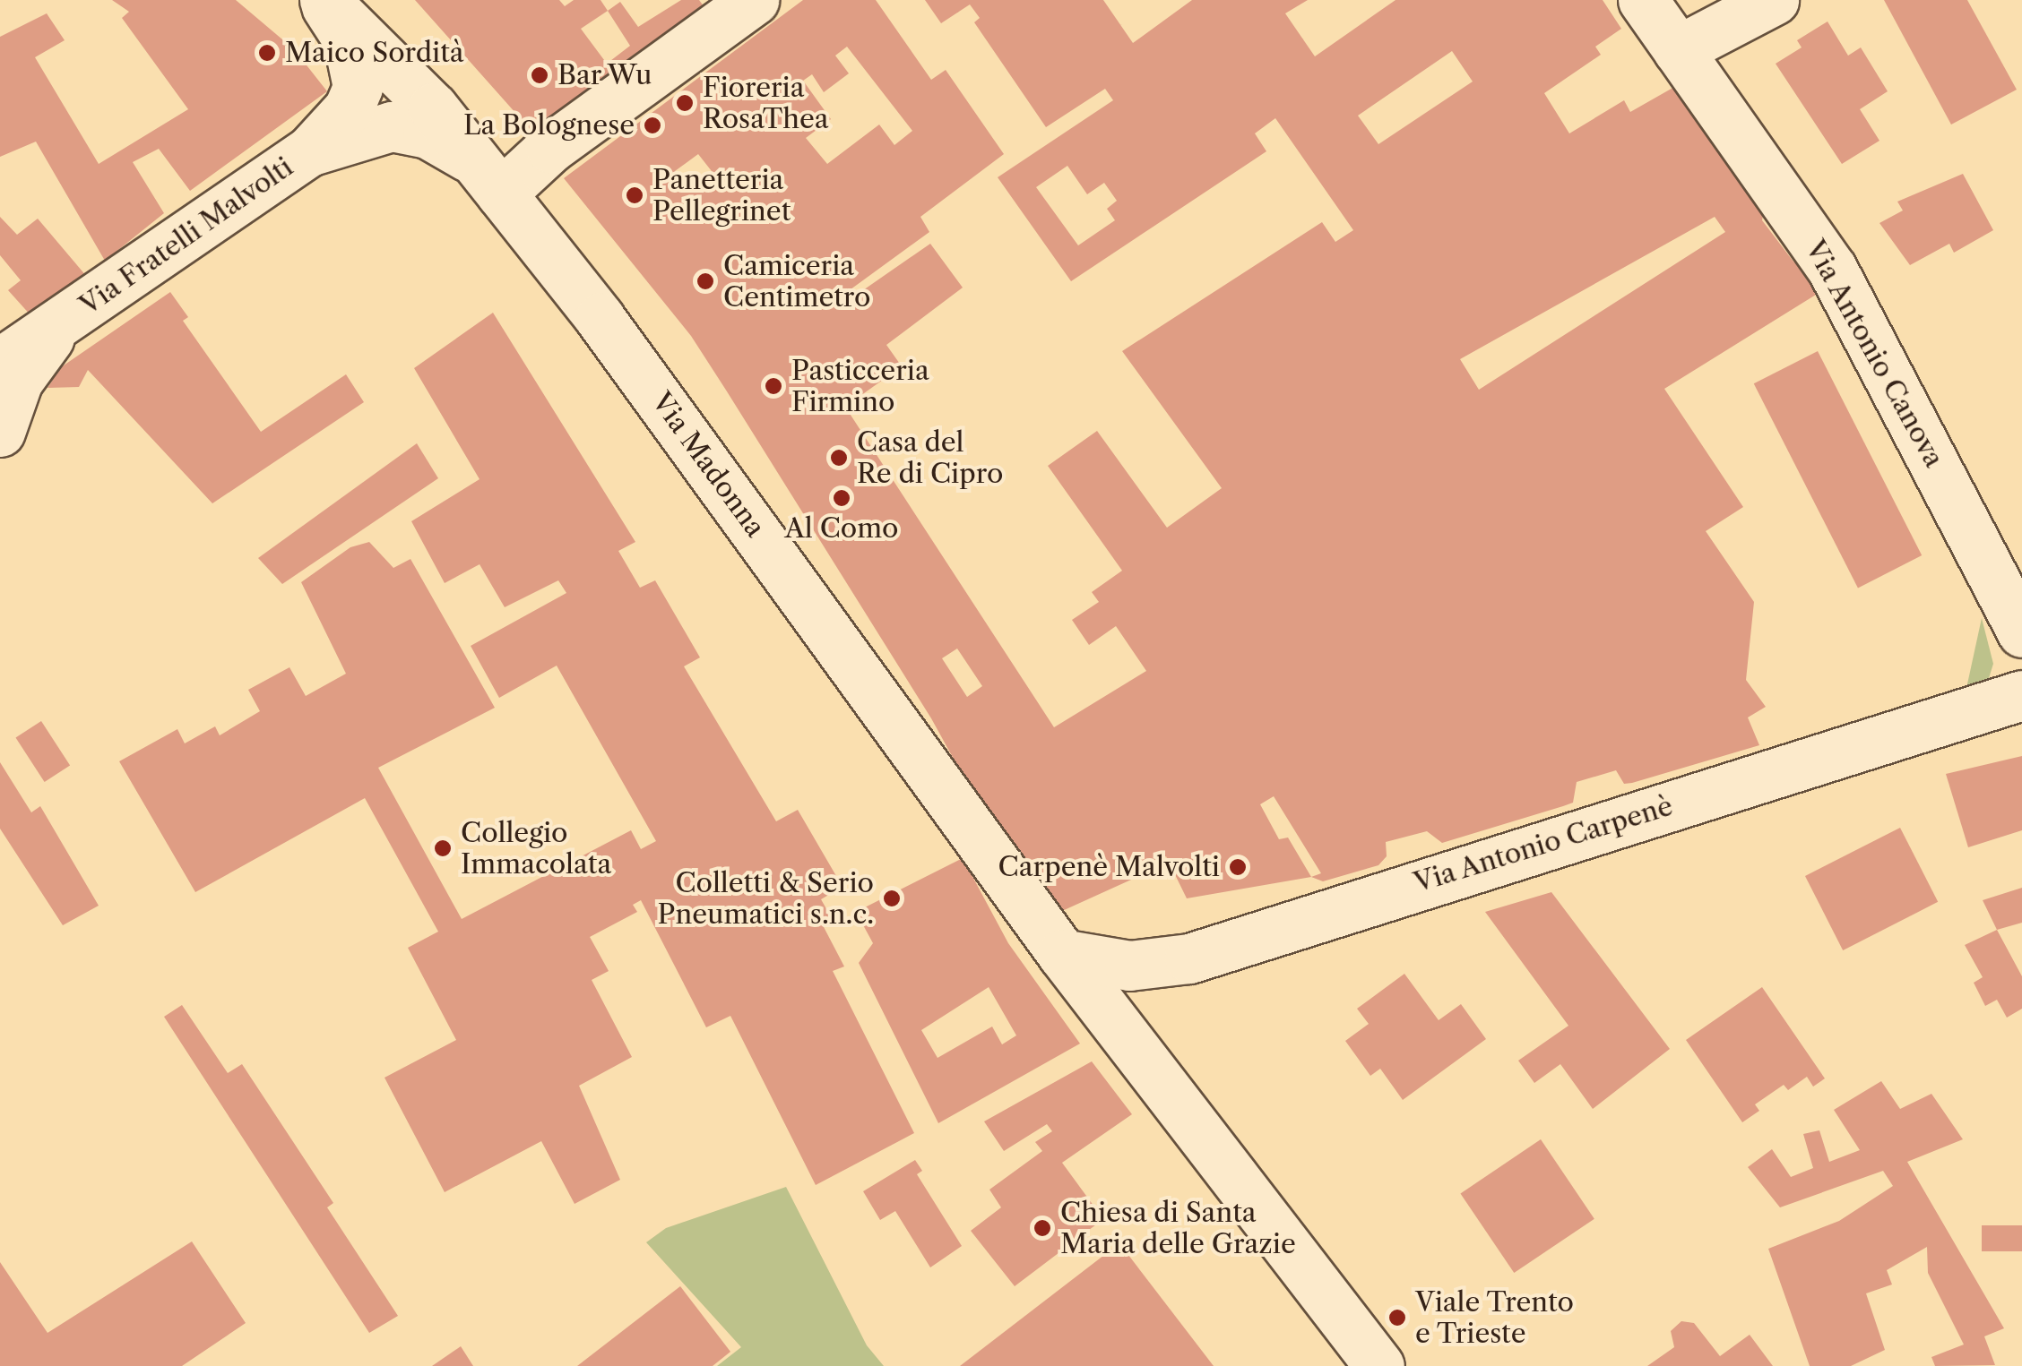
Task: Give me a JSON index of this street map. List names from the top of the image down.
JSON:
{
  "streets": {
    "street": [
      "Via Fratelli Malvolti",
      "Via Antonio Canova",
      "Via Madonna",
      "Via Antonio Carpenè"
    ]
  },
  "crossings": [
    ["Via Fratelli Malvolti", "Via Madonna"],
    ["Via Madonna", "Via Antonio Carpenè"]
  ],
  "places": [
    "Maico Sordità",
    "Bar Wu",
    "Fioreria RosaThea",
    "La Bolognese",
    "Panetteria Pellegrinet",
    "Camiceria Centimetro",
    "Pasticceria Firmino",
    "Casa del Re di Cipro",
    "Al Como",
    "Collegio Immacolata",
    "Carpenè Malvolti",
    "Colletti & Serio Pneumatici s.n.c.",
    "Chiesa di Santa Maria delle Grazie",
    "Viale Trento e Trieste"
  ]
}
